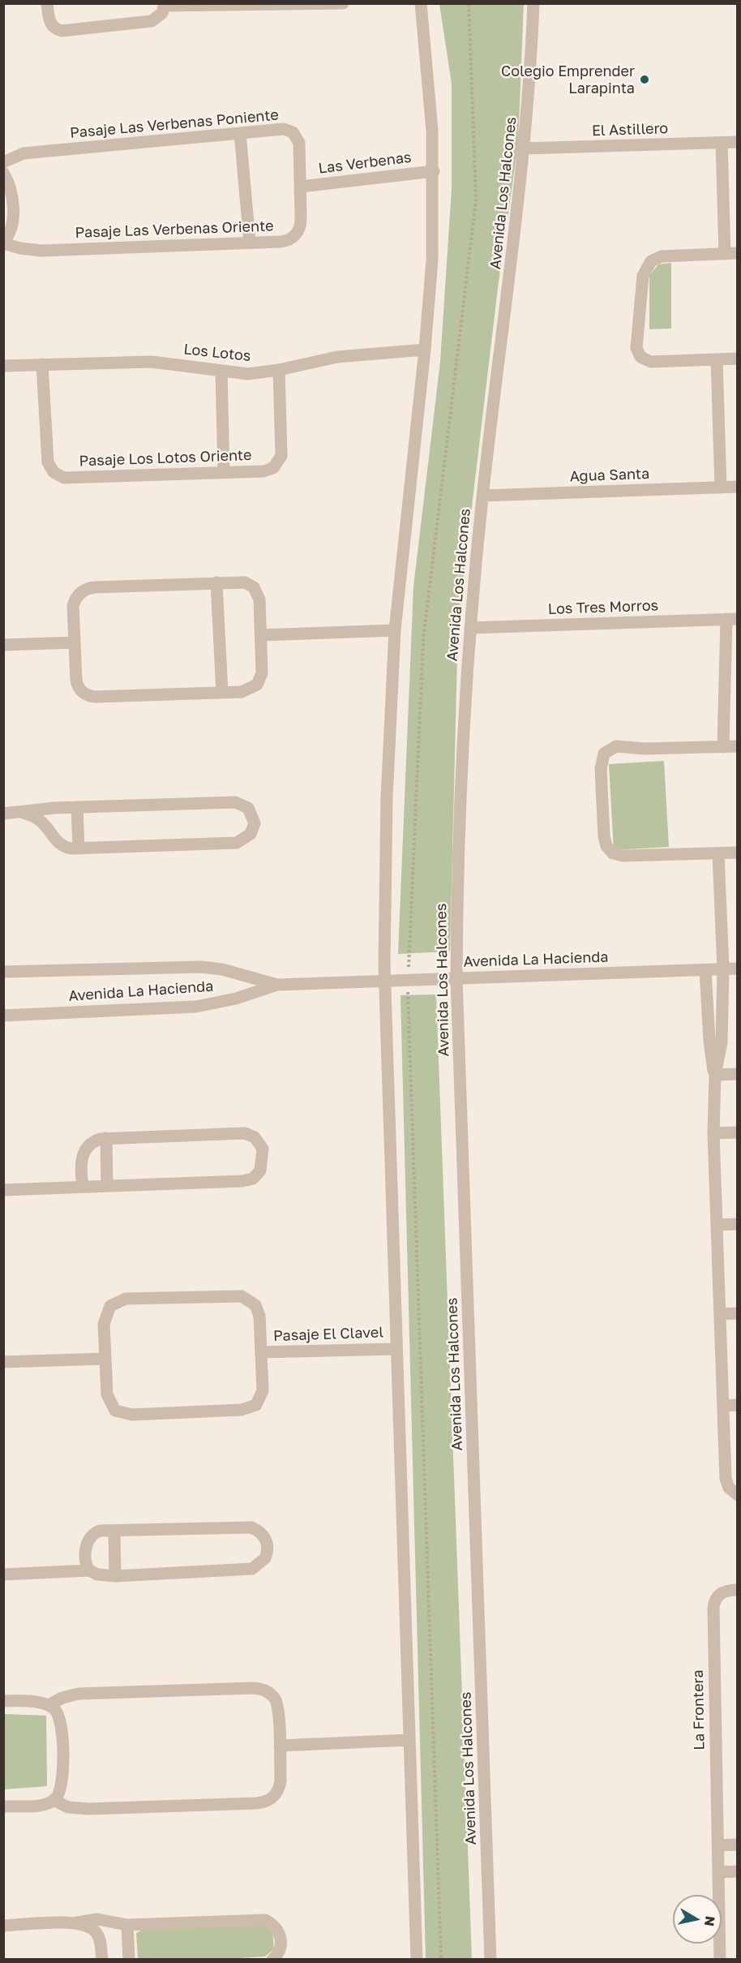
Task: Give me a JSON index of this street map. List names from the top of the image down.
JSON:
{
  "streets": {
    "street": [
      "Pasaje Las Verbenas Poniente",
      "El Astillero",
      "Las Verbenas",
      "Avenida Los Halcones",
      "Pasaje Las Verbenas Oriente",
      "Los Lotos",
      "Pasaje Los Lotos Oriente",
      "Agua Santa",
      "Los Tres Morros",
      "Avenida La Hacienda",
      "Pasaje El Clavel",
      "La Frontera"
    ]
  },
  "crossings": [
    ["Pasaje Las Verbenas Poniente", "Las Verbenas"],
    ["Pasaje Las Verbenas Poniente", "Pasaje Las Verbenas Oriente"],
    ["El Astillero", "Avenida Los Halcones"],
    ["Las Verbenas", "Pasaje Las Verbenas Oriente"],
    ["Avenida Los Halcones", "Agua Santa"],
    ["Avenida Los Halcones", "Los Tres Morros"],
    ["Avenida Los Halcones", "Avenida La Hacienda"],
    ["Los Lotos", "Pasaje Los Lotos Oriente"]
  ],
  "places": ["Colegio Emprender Larapinta"],
  "north": "right"
}
